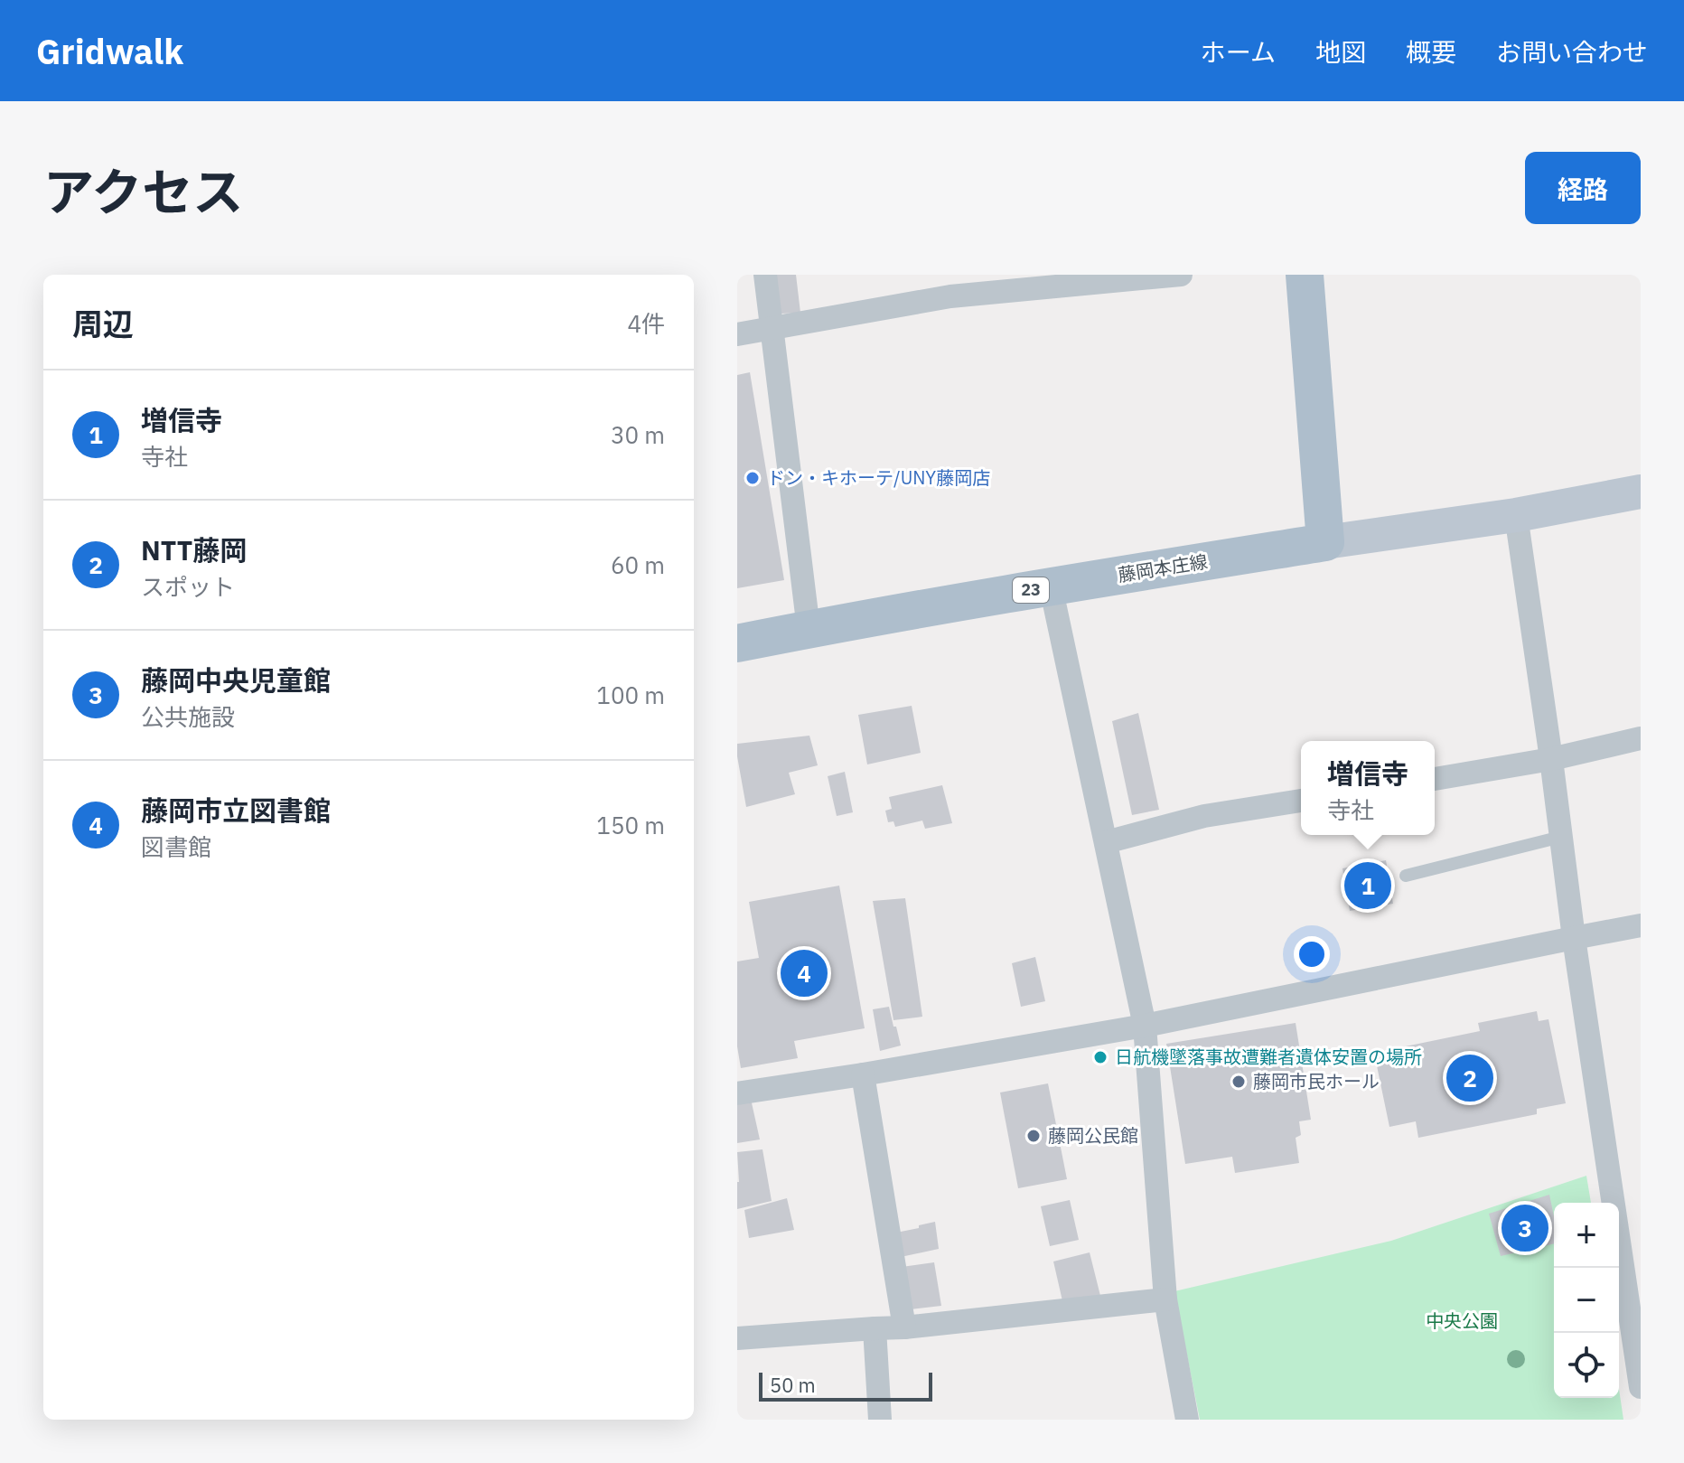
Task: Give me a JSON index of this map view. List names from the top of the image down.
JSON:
{
  "streets": {
    "main road": ["藤岡本庄線", "23"]
  },
  "parks": ["中央公園"],
  "places": [
    "ドン・キホーテ/UNY藤岡店",
    "日航機墜落事故遭難者遺体安置の場所",
    "藤岡市民ホール",
    "藤岡公民館"
  ],
  "scale_bar": "50 m",
  "page": {
    "header": "Gridwalk",
    "nav": [
      "ホーム",
      "地図",
      "概要",
      "お問い合わせ"
    ],
    "title": "アクセス",
    "buttons": "経路",
    "heading": ["周辺", "4件"],
    "list": [
      {
        "mark": "1",
        "name": "増信寺",
        "note": "寺社",
        "value": "30 m"
      },
      {
        "mark": "2",
        "name": "NTT藤岡",
        "note": "スポット",
        "value": "60 m"
      },
      {
        "mark": "3",
        "name": "藤岡中央児童館",
        "note": "公共施設",
        "value": "100 m"
      },
      {
        "mark": "4",
        "name": "藤岡市立図書館",
        "note": "図書館",
        "value": "150 m"
      }
    ],
    "popup": ["増信寺", "寺社"],
    "pins": [
      "1",
      "4",
      "2",
      "3"
    ],
    "map_buttons": ["+", "−"],
    "scale": "50 m"
  }
}
